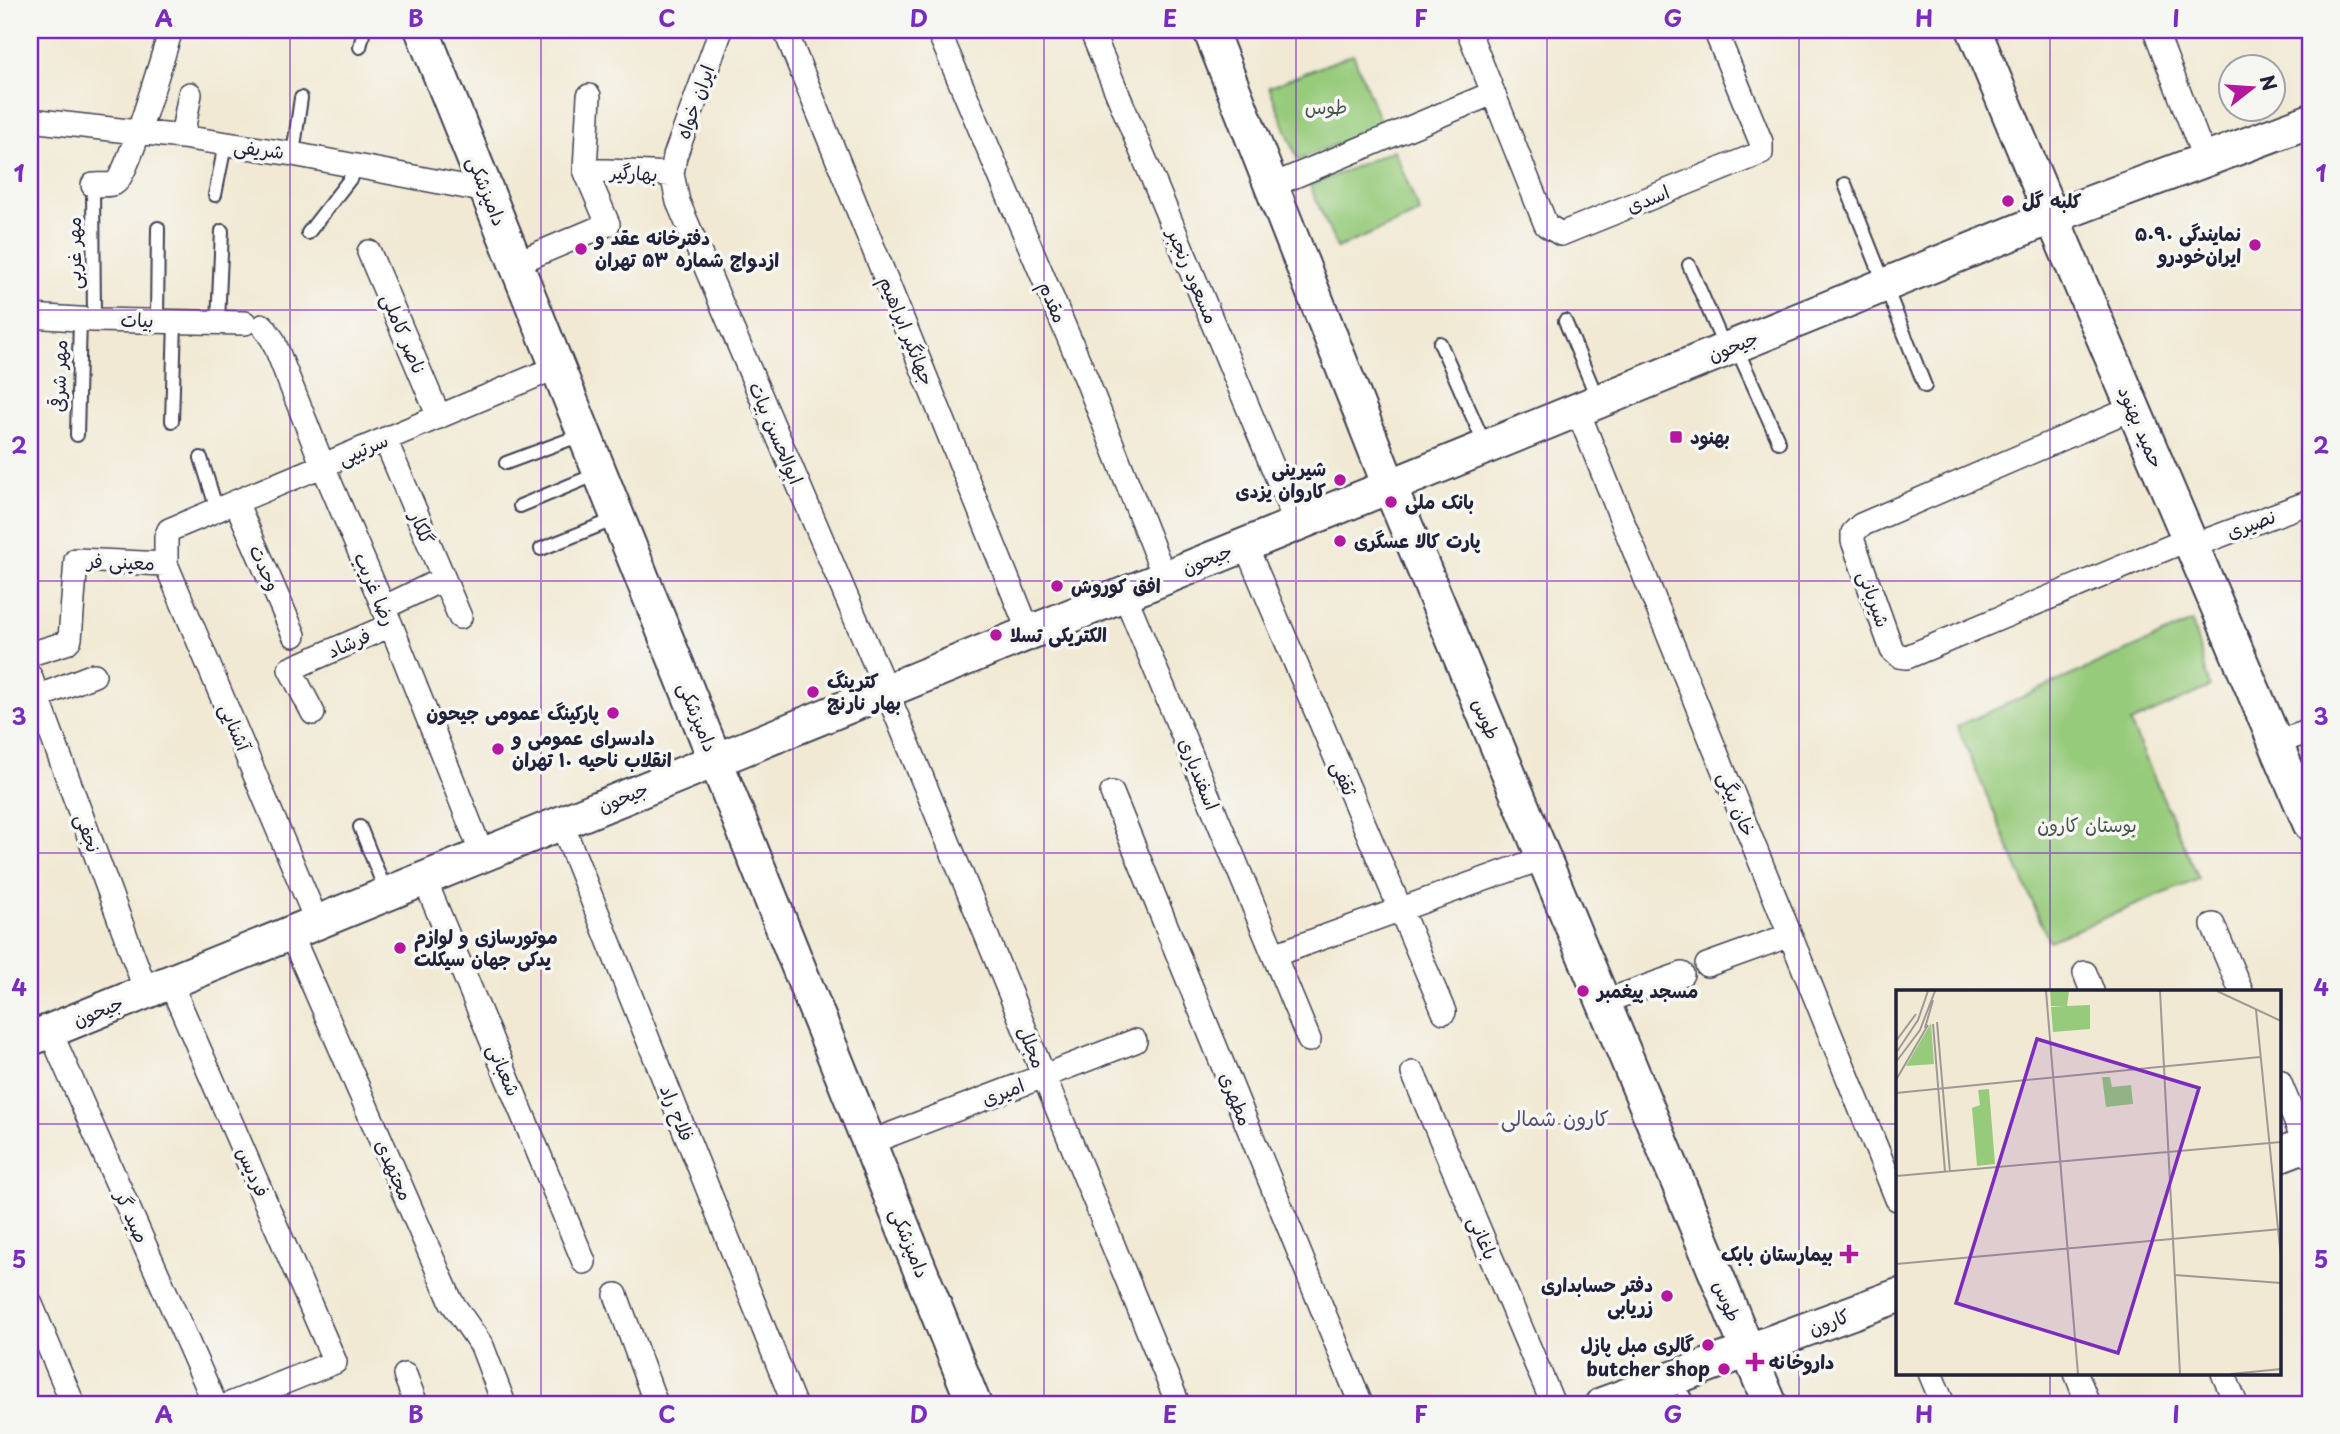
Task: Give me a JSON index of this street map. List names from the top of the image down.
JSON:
{
  "streets": {
    "main road": [
      "دامپزشکی",
      "جیحون",
      "حمید بهنود",
      "طوس",
      "کارون"
    ],
    "street": [
      "ایران خواه",
      "شریفی",
      "بهارگیر",
      "اسدی",
      "مسعود رنجبر",
      "مقدم",
      "بیات",
      "جهانگیر ابراهیم",
      "ناصر کاملی",
      "ابوالحسن بیات",
      "سرتیپی",
      "نصیری",
      "گلکار",
      "معینی فر",
      "وحدت",
      "رضا غریب",
      "شیربانی",
      "فرشاد",
      "آشنایی",
      "اسفندیاری",
      "ثقفی",
      "خان بیگی",
      "نجفی",
      "مجلل",
      "شعبانی",
      "امیری",
      "مطهری",
      "فلاح راد",
      "مجتهدی",
      "فردیس",
      "صید گر",
      "باغانی"
    ],
    "lane": ["مهر غربی", "مهر شرقی"]
  },
  "crossings": [
    ["ایران خواه", "بهارگیر"],
    ["ایران خواه", "ابوالحسن بیات"],
    ["شریفی", "دامپزشکی"],
    ["بهارگیر", "دامپزشکی"],
    ["بهارگیر", "ابوالحسن بیات"],
    ["دامپزشکی", "جیحون"],
    ["دامپزشکی", "سرتیپی"],
    ["دامپزشکی", "امیری"],
    ["مهر غربی", "بیات"],
    ["مهر غربی", "مهر شرقی"],
    ["مسعود رنجبر", "جیحون"],
    ["مقدم", "جیحون"],
    ["بیات", "مهر شرقی"],
    ["بیات", "رضا غریب"],
    ["جهانگیر ابراهیم", "جیحون"],
    ["ناصر کاملی", "سرتیپی"],
    ["جیحون", "حمید بهنود"],
    ["جیحون", "ابوالحسن بیات"],
    ["جیحون", "رضا غریب"],
    ["جیحون", "طوس"],
    ["جیحون", "آشنایی"],
    ["جیحون", "اسفندیاری"],
    ["جیحون", "ثقفی"],
    ["جیحون", "خان بیگی"],
    ["جیحون", "نجفی"],
    ["جیحون", "مجلل"],
    ["جیحون", "شعبانی"],
    ["جیحون", "فلاح راد"],
    ["جیحون", "مجتهدی"],
    ["جیحون", "فردیس"],
    ["جیحون", "صید گر"],
    ["حمید بهنود", "نصیری"],
    ["حمید بهنود", "شیربانی"],
    ["ابوالحسن بیات", "مجلل"],
    ["سرتیپی", "گلکار"],
    ["سرتیپی", "وحدت"],
    ["سرتیپی", "رضا غریب"],
    ["سرتیپی", "آشنایی"],
    ["نصیری", "شیربانی"],
    ["گلکار", "فرشاد"],
    ["معینی فر", "آشنایی"],
    ["رضا غریب", "فرشاد"],
    ["طوس", "کارون"],
    ["آشنایی", "مجتهدی"],
    ["نجفی", "فردیس"],
    ["مجلل", "امیری"]
  ],
  "districts": ["کارون شمالی"],
  "parks": ["طوس", "بوستان کارون"],
  "places": {
    "other": [
      "کلبه گل",
      "نمایندگی ۵۰۹۰ ایران‌خودرو",
      "دفترخانه عقد و ازدواج شماره ۵۳ تهران",
      "شیرینی کاروان یزدی",
      "بانک ملی",
      "پارت کالا عسگری",
      "افق کوروش",
      "الکتریکی تسلا",
      "کترینگ بهار نارنج",
      "پارکینگ عمومی جیحون",
      "دادسرای عمومی و انقلاب ناحیه ۱۰ تهران",
      "موتورسازی و لوازم یدکی جهان سیکلت",
      "مسجد پیغمبر",
      "دفتر حسابداری زریابی",
      "گالری مبل پازل",
      "butcher shop"
    ],
    "transit": ["بهنود"],
    "health": ["بیمارستان بابک", "داروخانه"]
  },
  "north": "right",
  "grid": {
    "columns": [
      "A",
      "B",
      "C",
      "D",
      "E",
      "F",
      "G",
      "H",
      "I"
    ],
    "rows": [
      "1",
      "2",
      "3",
      "4",
      "5"
    ]
  }
}
